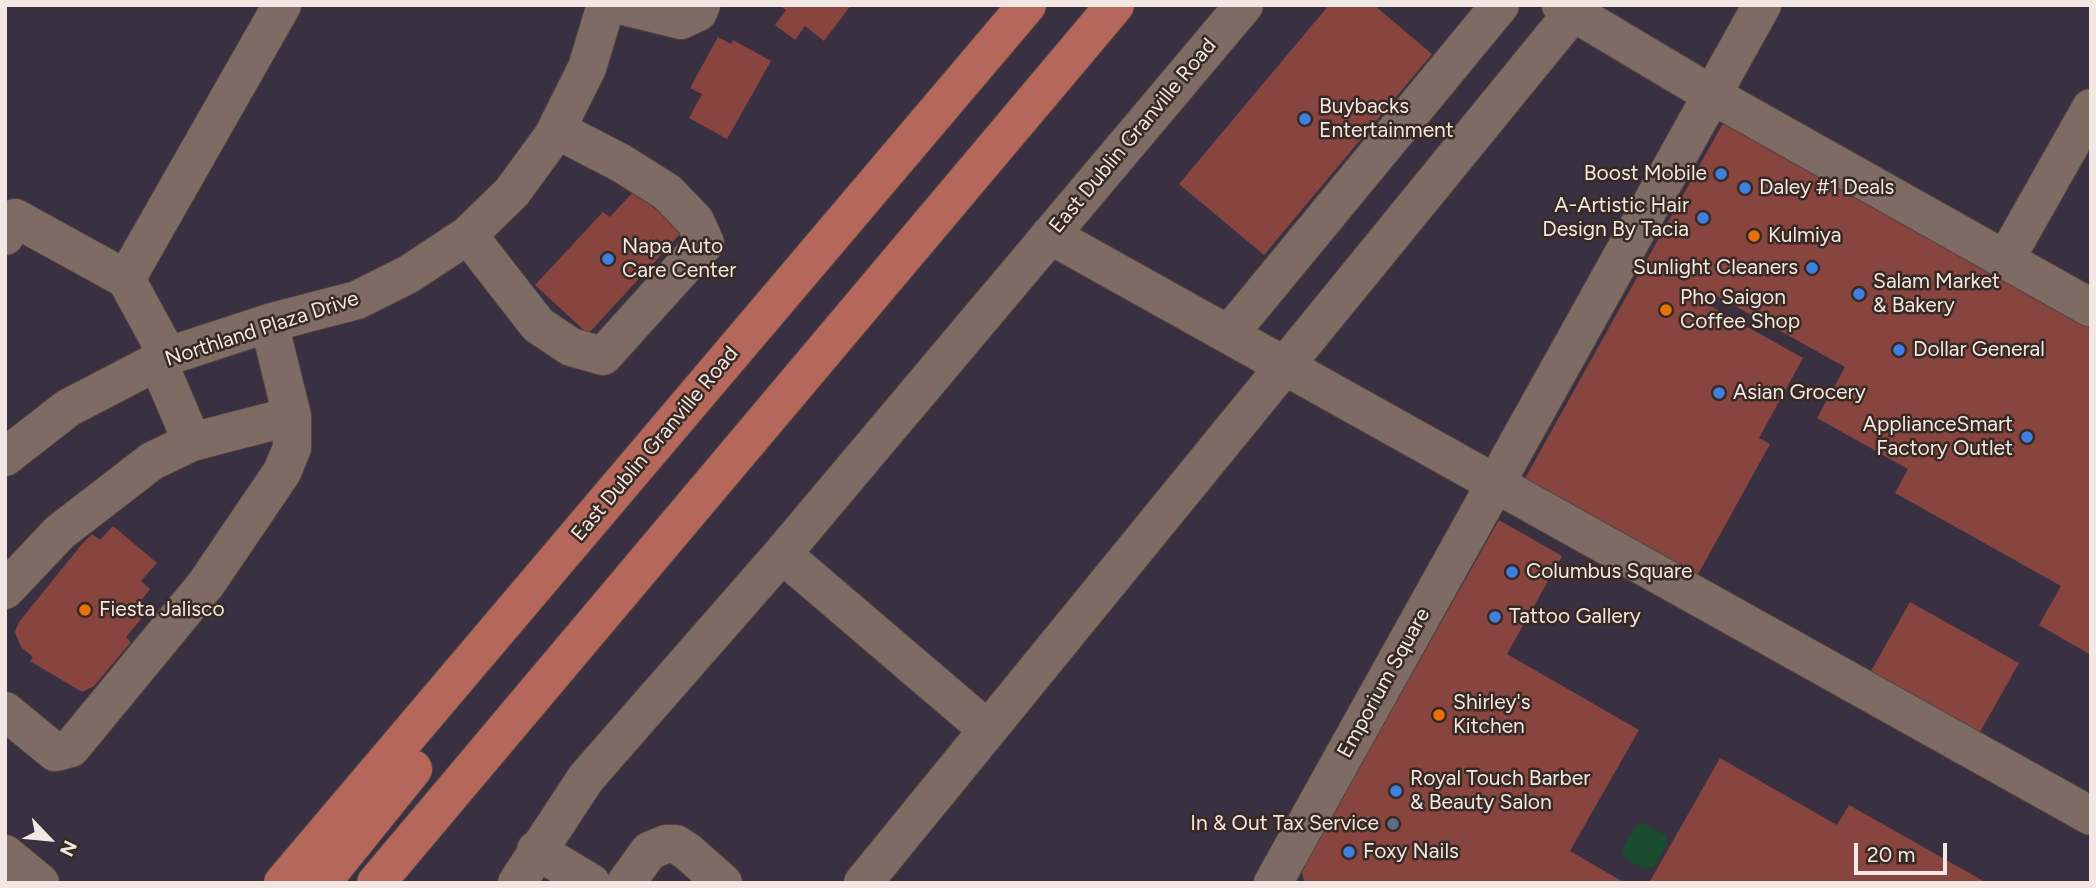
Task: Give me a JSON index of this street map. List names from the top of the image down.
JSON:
{
  "streets": {
    "main road": ["East Dublin Granville Road"],
    "street": ["Northland Plaza Drive", "Emporium Square"]
  },
  "places": [
    "Buybacks Entertainment",
    "Boost Mobile",
    "Daley #1 Deals",
    "A-Artistic Hair Design By Tacia",
    "Kulmiya",
    "Napa Auto Care Center",
    "Sunlight Cleaners",
    "Salam Market & Bakery",
    "Pho Saigon Coffee Shop",
    "Dollar General",
    "Asian Grocery",
    "ApplianceSmart Factory Outlet",
    "Columbus Square",
    "Fiesta Jalisco",
    "Tattoo Gallery",
    "Shirley's Kitchen",
    "Royal Touch Barber & Beauty Salon",
    "In & Out Tax Service",
    "Foxy Nails"
  ],
  "scale_bar": "20 m",
  "north": "bottom right"
}
